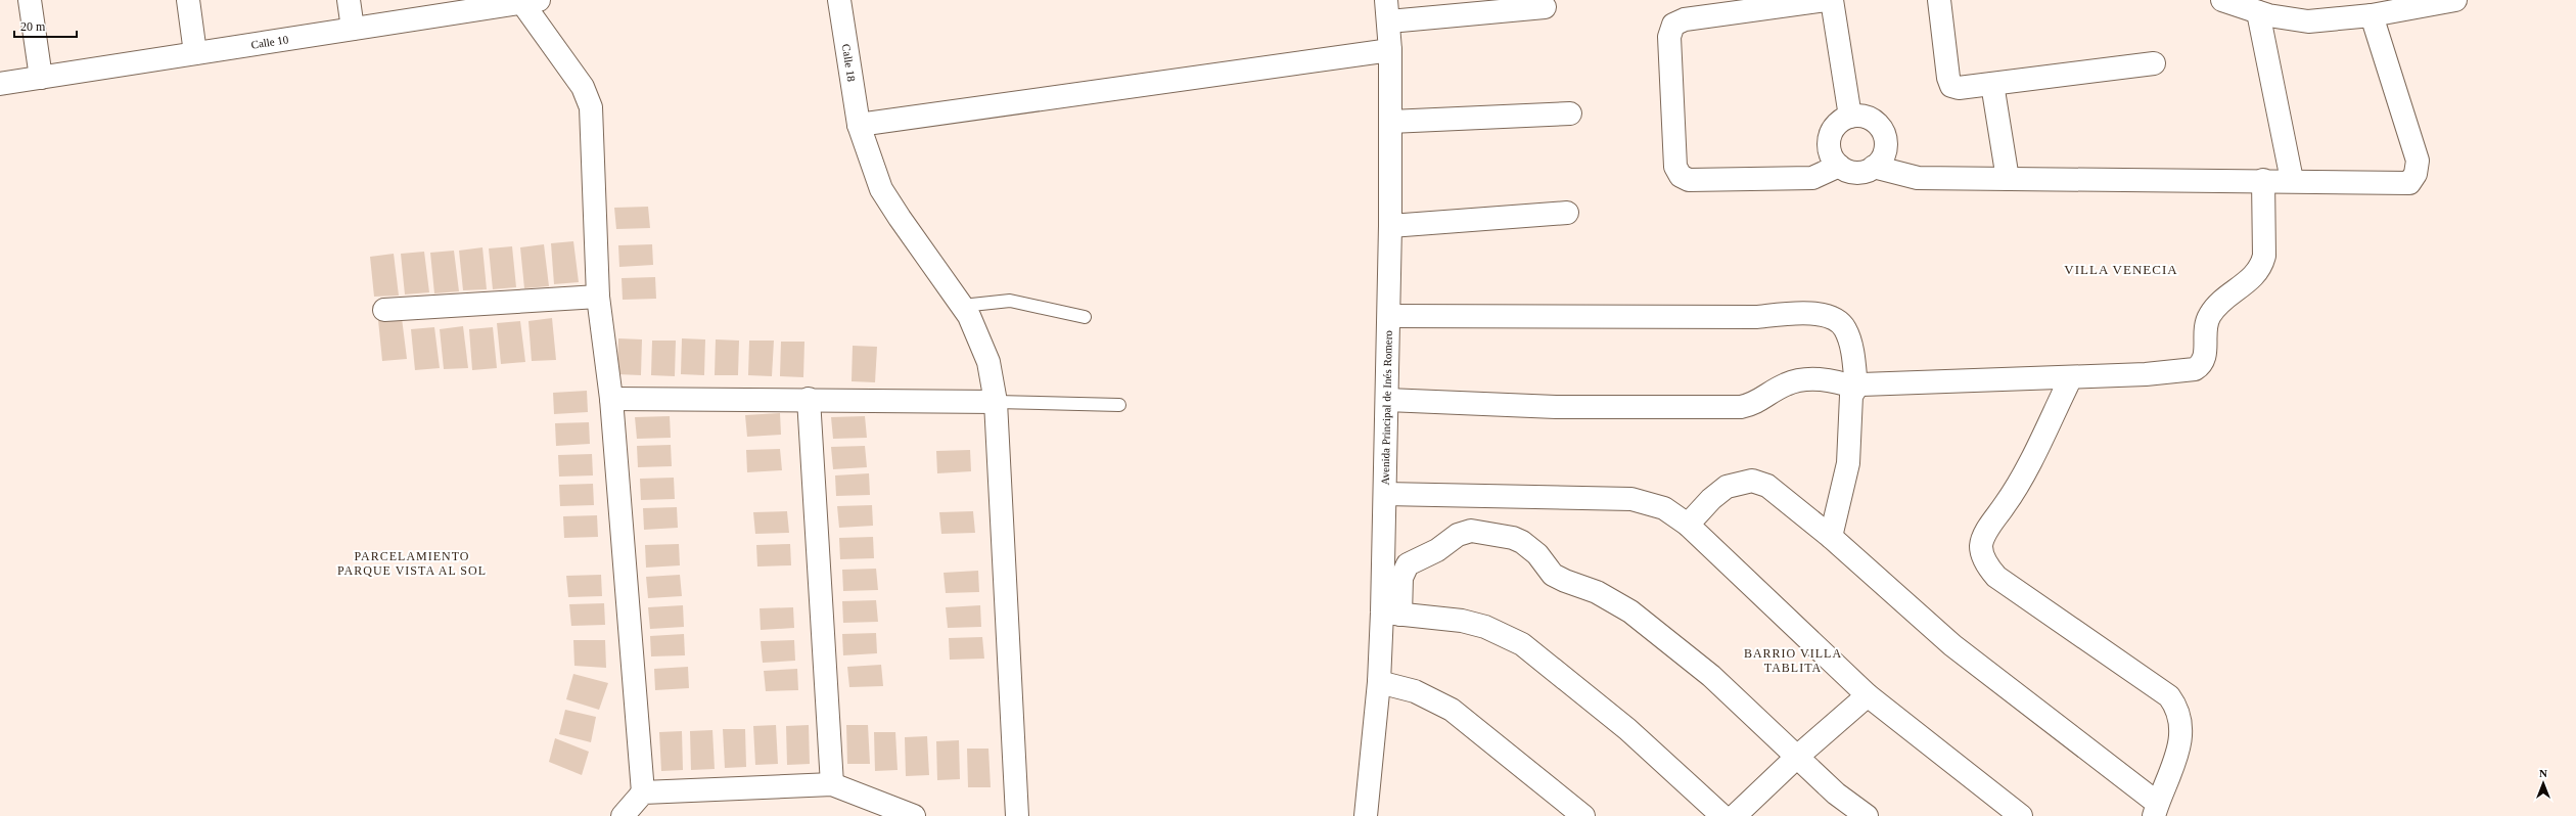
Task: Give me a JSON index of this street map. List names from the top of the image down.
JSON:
{
  "streets": {
    "street": ["Calle 10", "Calle 18", "Avenida Principal de Inés Romero"]
  },
  "districts": ["VILLA VENECIA", "PARCELAMIENTO PARQUE VISTA AL SOL", "BARRIO VILLA TABLITA"],
  "scale_bar": "20 m",
  "north": "top"
}
